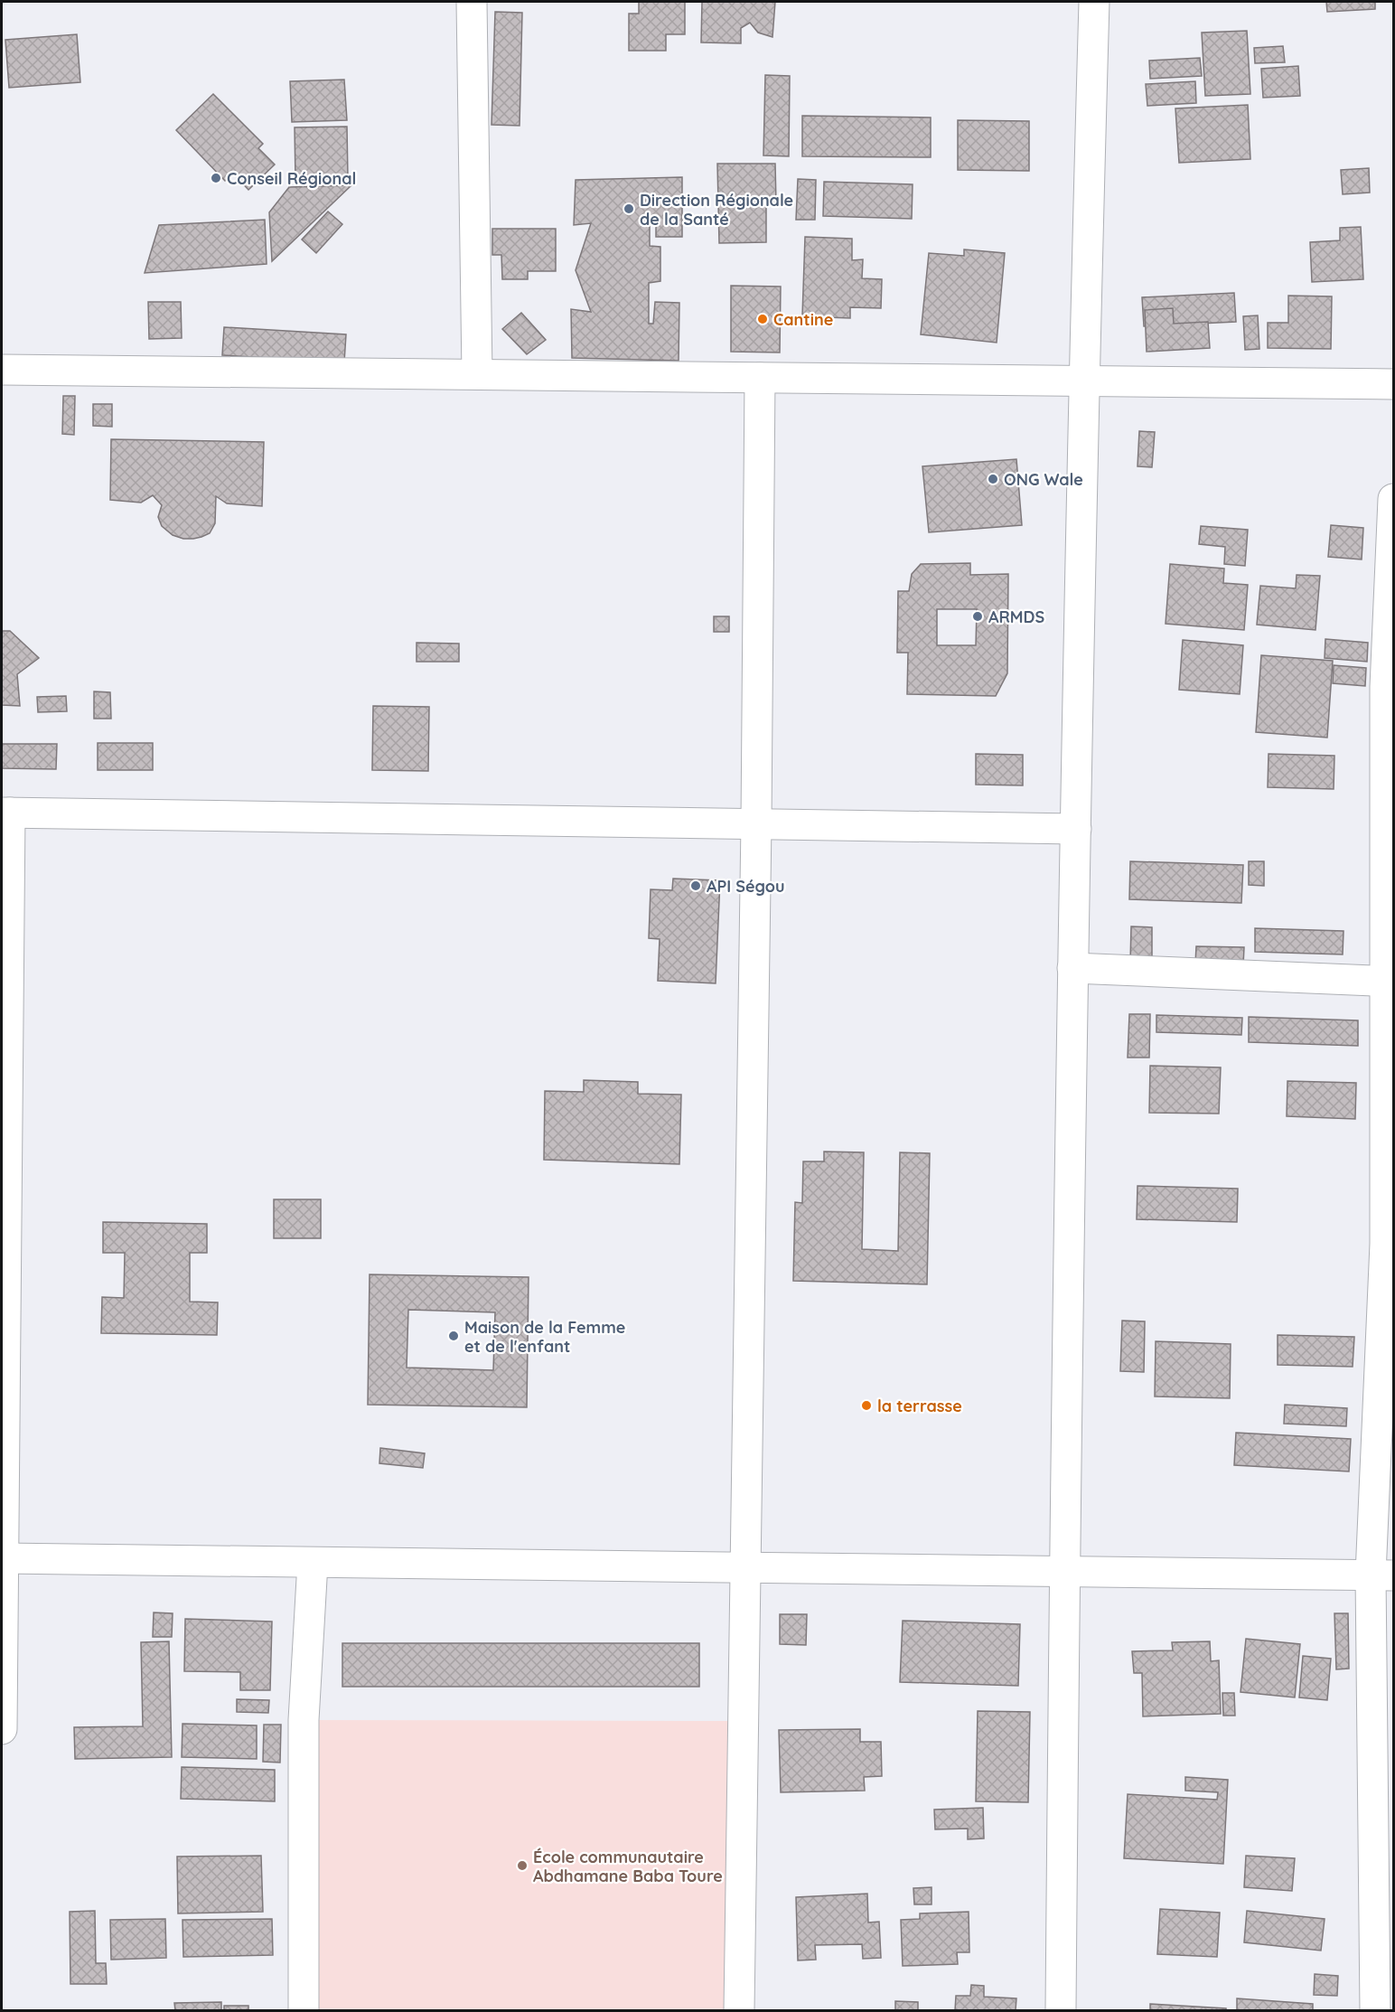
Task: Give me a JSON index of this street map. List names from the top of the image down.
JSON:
{
  "places": [
    "Conseil Régional",
    "Direction Régionale de la Santé",
    "Cantine",
    "ONG Wale",
    "ARMDS",
    "API Ségou",
    "Maison de la Femme et de l'enfant",
    "la terrasse",
    "École communautaire Abdhamane Baba Toure"
  ]
}
